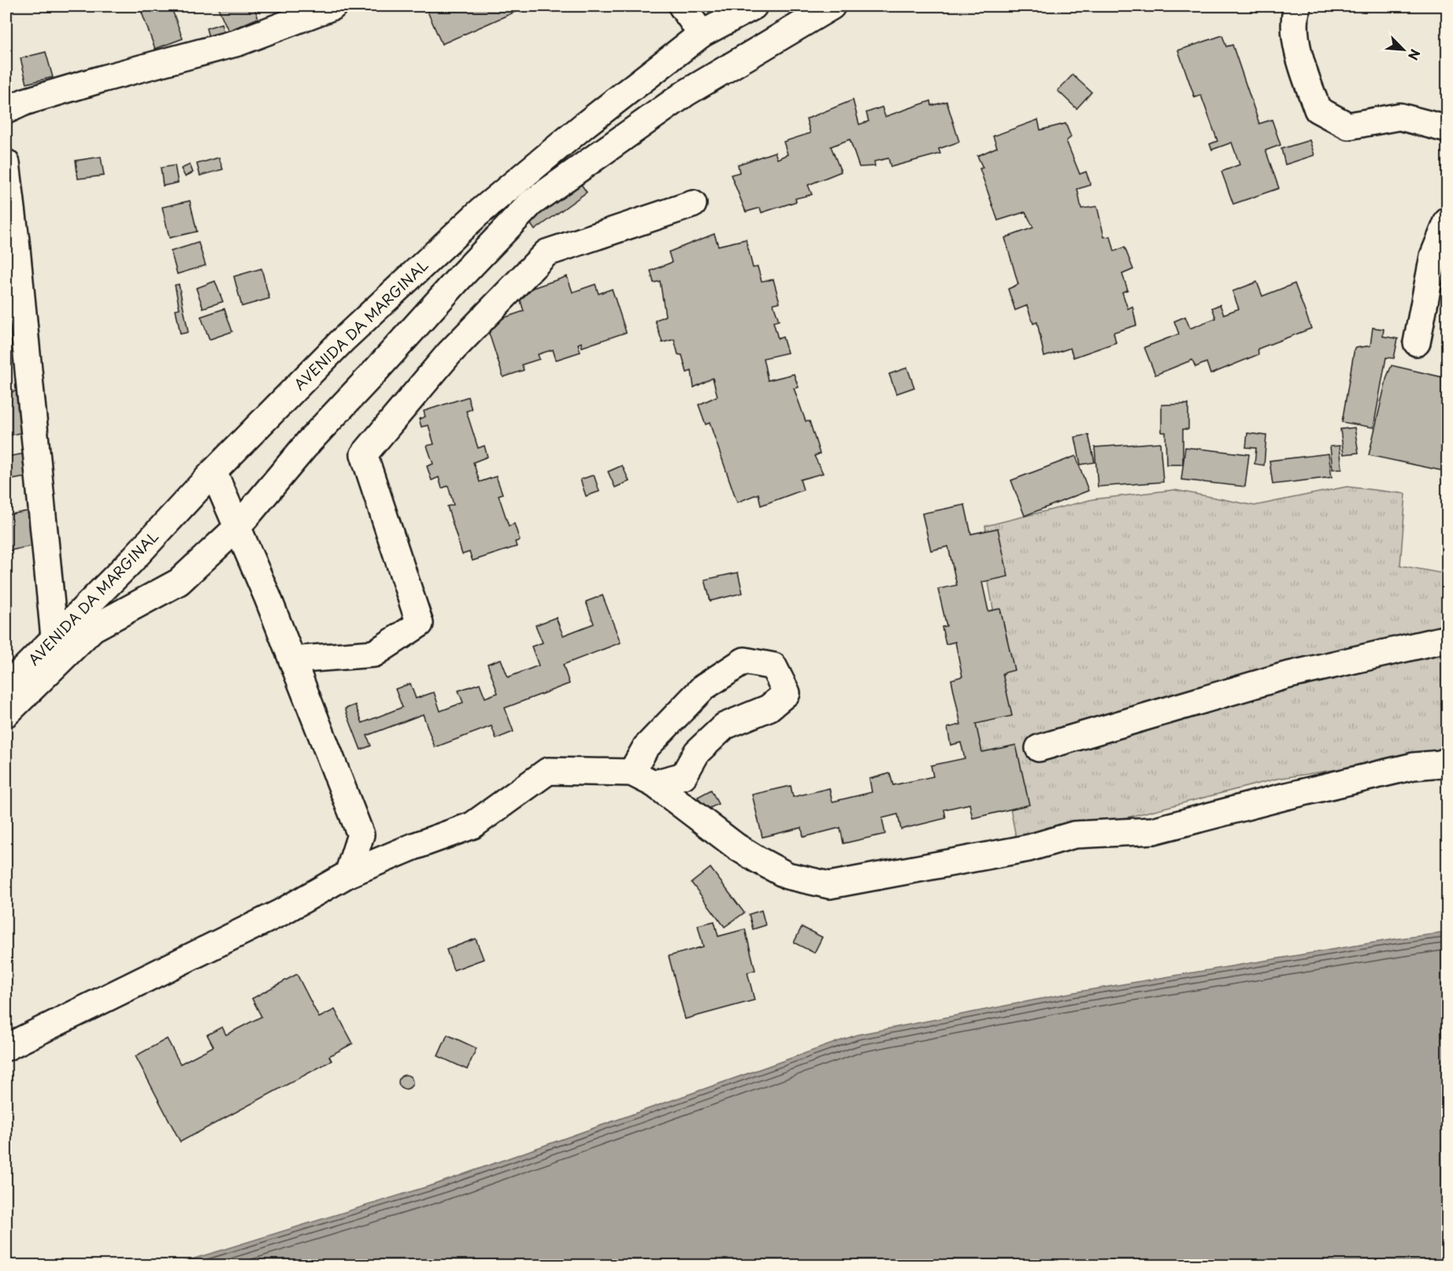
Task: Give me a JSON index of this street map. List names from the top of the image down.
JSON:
{
  "streets": {
    "main road": ["AVENIDA DA MARGINAL"]
  },
  "north": "bottom right"
}
